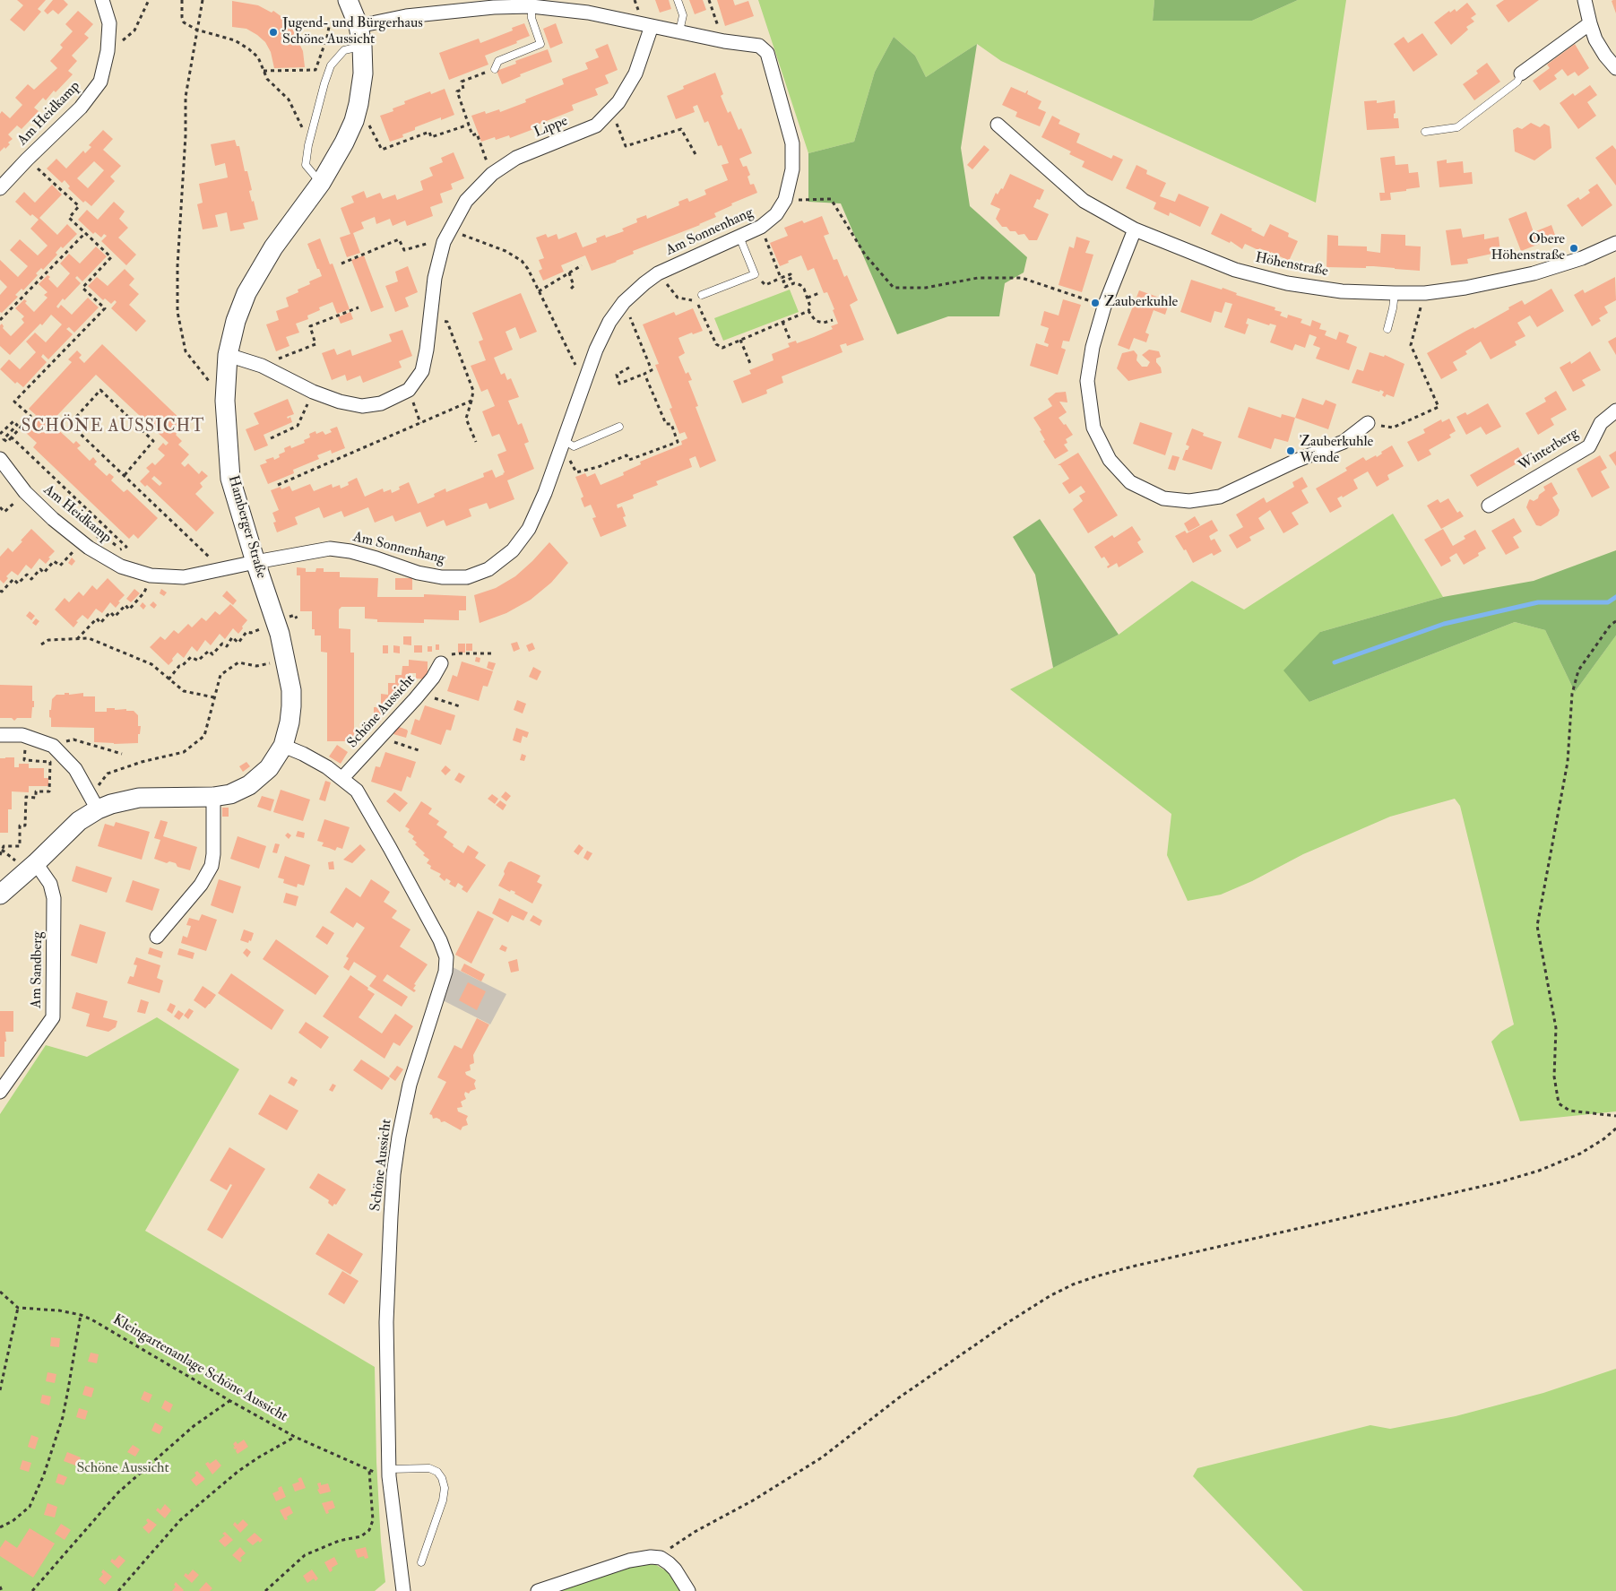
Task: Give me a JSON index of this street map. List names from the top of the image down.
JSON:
{
  "streets": {
    "street": [
      "Am Heidkamp",
      "Lippe",
      "Am Sonnenhang",
      "Höhenstraße",
      "Winterberg",
      "Hamberger Straße",
      "Schöne Aussicht",
      "Am Sandberg"
    ],
    "path": ["Kleingartenanlage Schöne Aussicht"]
  },
  "crossings": [
    ["Am Heidkamp", "Am Sonnenhang"],
    ["Am Heidkamp", "Hamberger Straße"],
    ["Lippe", "Am Sonnenhang"],
    ["Am Sonnenhang", "Hamberger Straße"],
    ["Hamberger Straße", "Schöne Aussicht"],
    ["Hamberger Straße", "Am Sandberg"],
    ["Schöne Aussicht", "Kleingartenanlage Schöne Aussicht"]
  ],
  "districts": ["SCHÖNE AUSSICHT"],
  "parks": ["Schöne Aussicht"],
  "places": [
    "Jugend- und Bürgerhaus Schöne Aussicht",
    "Obere Höhenstraße",
    "Zauberkuhle",
    "Zauberkuhle Wende"
  ]
}
